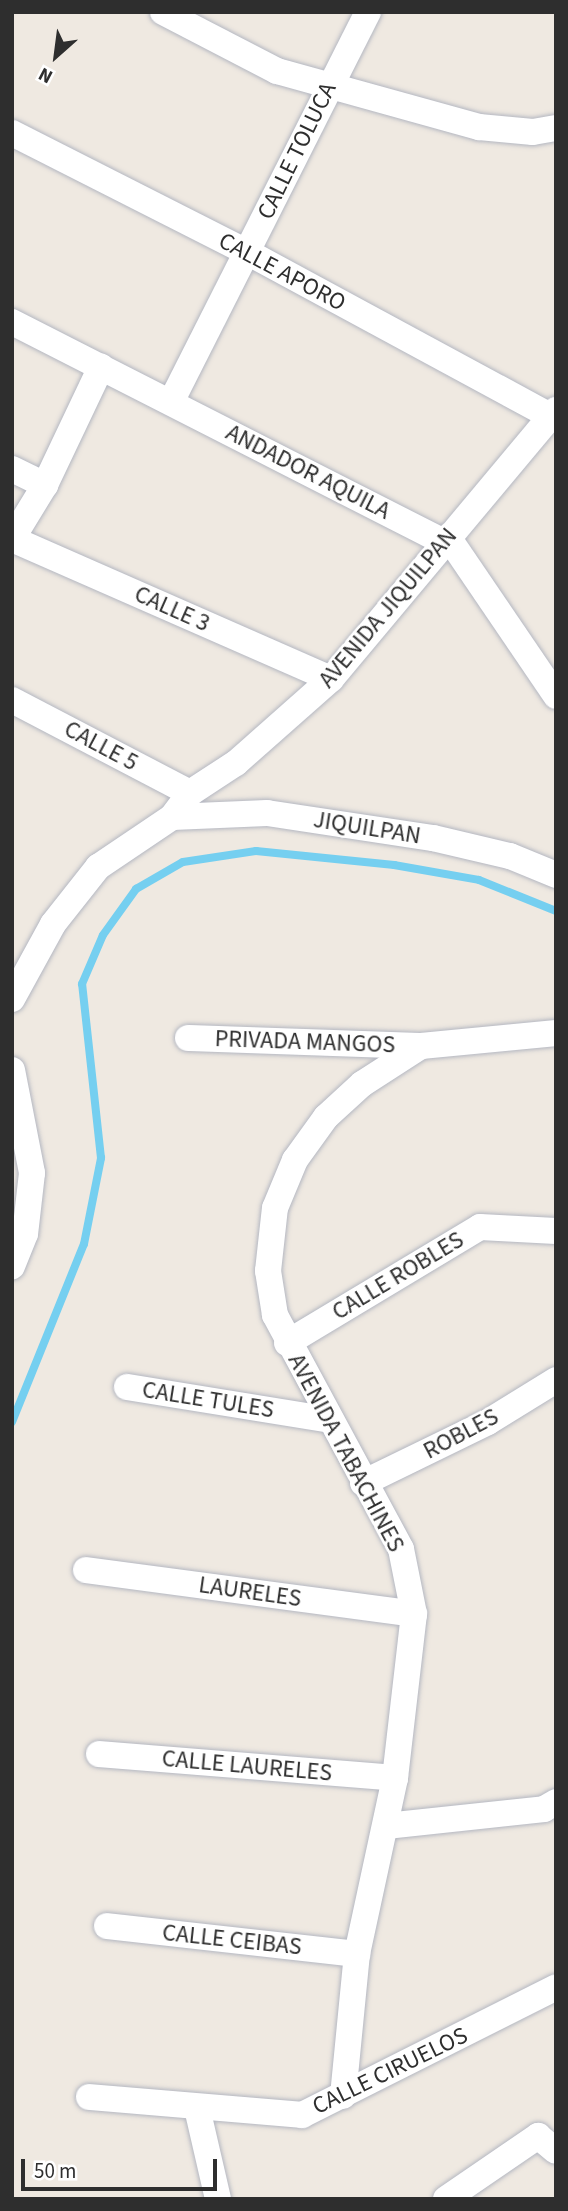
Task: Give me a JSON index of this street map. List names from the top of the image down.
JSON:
{
  "streets": {
    "street": [
      "CALLE TOLUCA",
      "CALLE APORO",
      "ANDADOR AQUILA",
      "AVENIDA JIQUILPAN",
      "CALLE 3",
      "CALLE 5",
      "JIQUILPAN",
      "PRIVADA MANGOS",
      "CALLE ROBLES",
      "CALLE TULES",
      "ROBLES",
      "AVENIDA TABACHINES",
      "LAURELES",
      "CALLE LAURELES",
      "CALLE CEIBAS",
      "CALLE CIRUELOS"
    ]
  },
  "crossings": [
    ["CALLE TOLUCA", "CALLE APORO"],
    ["CALLE TOLUCA", "ANDADOR AQUILA"],
    ["CALLE APORO", "AVENIDA JIQUILPAN"],
    ["ANDADOR AQUILA", "AVENIDA JIQUILPAN"],
    ["AVENIDA JIQUILPAN", "CALLE 3"],
    ["AVENIDA JIQUILPAN", "CALLE 5"],
    ["AVENIDA JIQUILPAN", "JIQUILPAN"],
    ["PRIVADA MANGOS", "AVENIDA TABACHINES"],
    ["CALLE ROBLES", "AVENIDA TABACHINES"],
    ["CALLE TULES", "AVENIDA TABACHINES"],
    ["ROBLES", "AVENIDA TABACHINES"],
    ["AVENIDA TABACHINES", "LAURELES"],
    ["AVENIDA TABACHINES", "CALLE LAURELES"],
    ["AVENIDA TABACHINES", "CALLE CEIBAS"],
    ["AVENIDA TABACHINES", "CALLE CIRUELOS"]
  ],
  "scale_bar": "50 m",
  "north": "bottom left"
}
